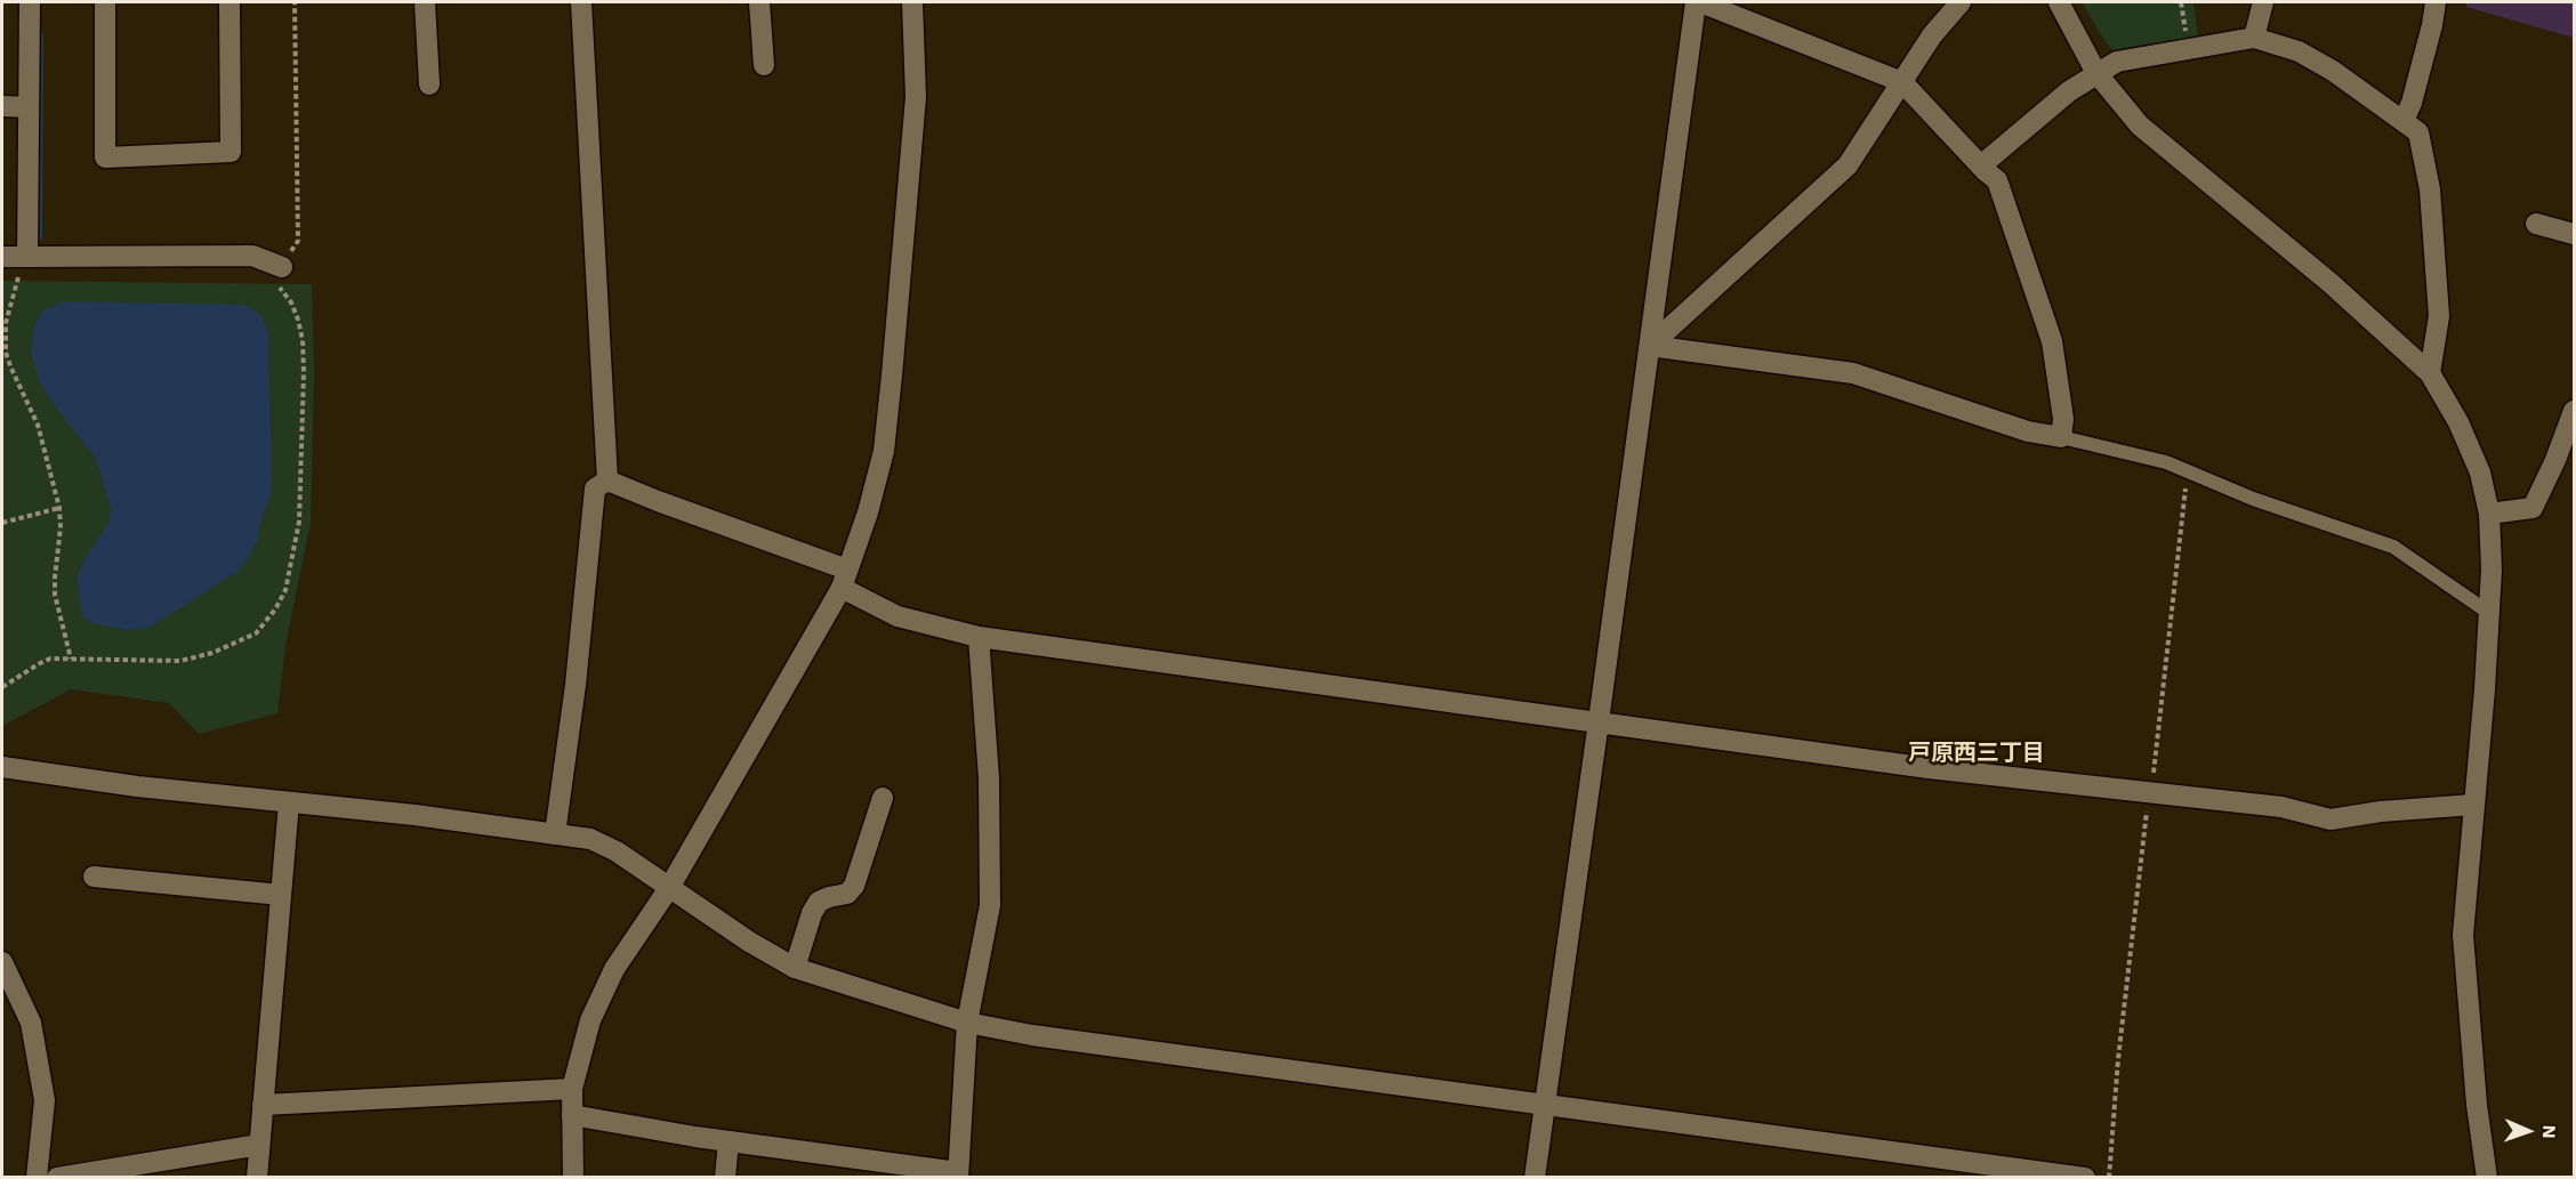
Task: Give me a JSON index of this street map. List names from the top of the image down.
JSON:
{
  "districts": ["戸原西三丁目"],
  "north": "right"
}
